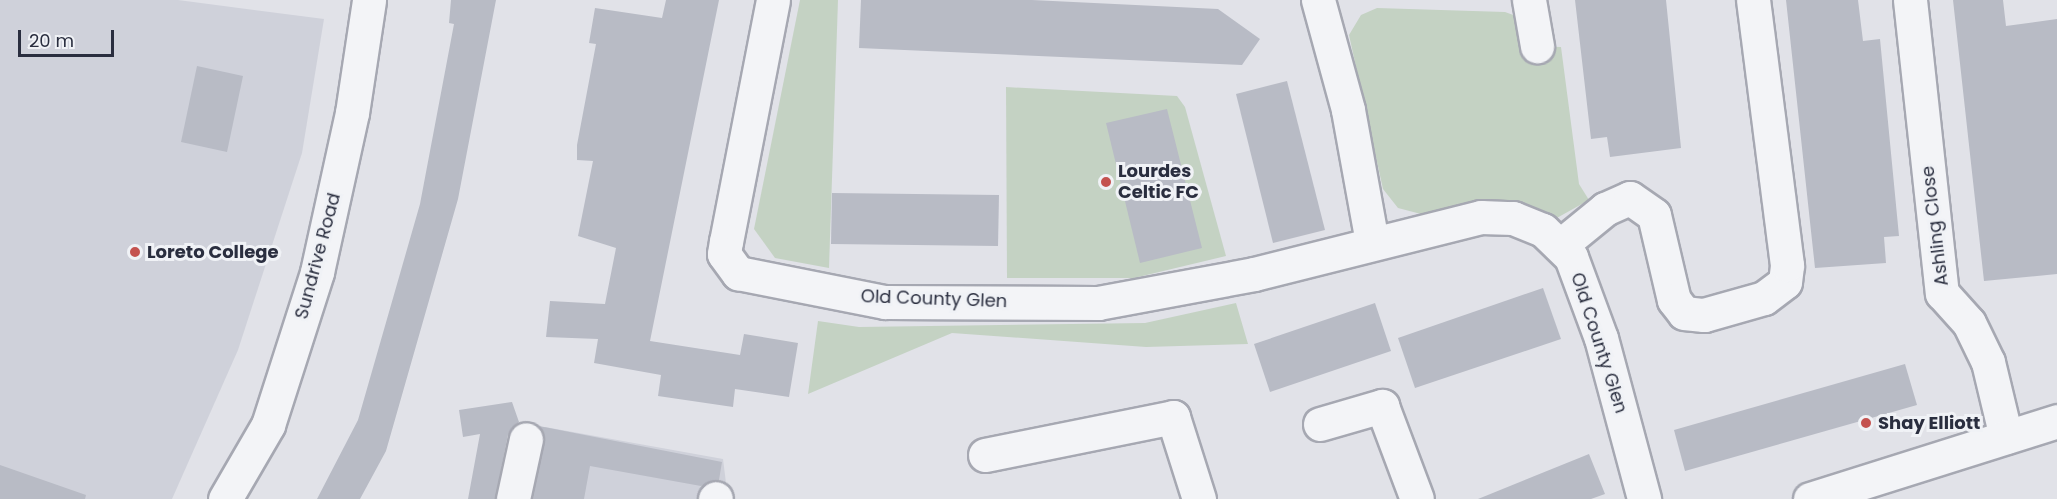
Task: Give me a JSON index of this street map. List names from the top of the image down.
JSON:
{
  "streets": {
    "street": ["Ashling Close", "Sundrive Road", "Old County Glen"]
  },
  "places": ["Lourdes Celtic FC", "Loreto College", "Shay Elliott"],
  "scale_bar": "20 m"
}
